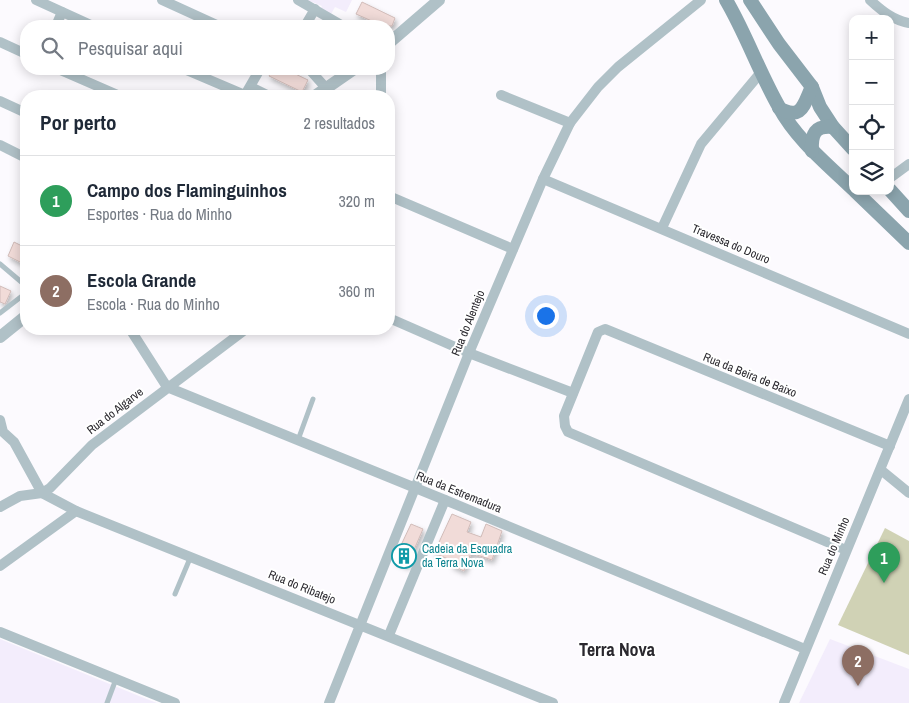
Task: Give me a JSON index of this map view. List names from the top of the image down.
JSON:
{
  "streets": {
    "street": [
      "Travessa do Douro",
      "Rua do Alentejo",
      "Rua da Beira de Baixo",
      "Rua do Algarve",
      "Rua da Estremadura",
      "Rua do Minho",
      "Rua do Ribatejo"
    ]
  },
  "crossings": [
    ["Travessa do Douro", "Rua do Alentejo"],
    ["Rua do Alentejo", "Rua da Estremadura"],
    ["Rua do Alentejo", "Rua do Ribatejo"],
    ["Rua da Beira de Baixo", "Rua do Minho"],
    ["Rua do Algarve", "Rua da Estremadura"],
    ["Rua do Algarve", "Rua do Ribatejo"],
    ["Rua da Estremadura", "Rua do Minho"]
  ],
  "districts": ["Terra Nova"],
  "places": {
    "building": ["Cadeia da Esquadra da Terra Nova"]
  },
  "page": {
    "map_buttons": ["+", "−"],
    "search": "Pesquisar aqui",
    "heading": ["Por perto", "2 resultados"],
    "list": [
      {
        "mark": "1",
        "name": "Campo dos Flaminguinhos",
        "note": "Esportes · Rua do Minho",
        "value": "320 m"
      },
      {
        "mark": "2",
        "name": "Escola Grande",
        "note": "Escola · Rua do Minho",
        "value": "360 m"
      }
    ],
    "pins": ["1", "2"]
  }
}
